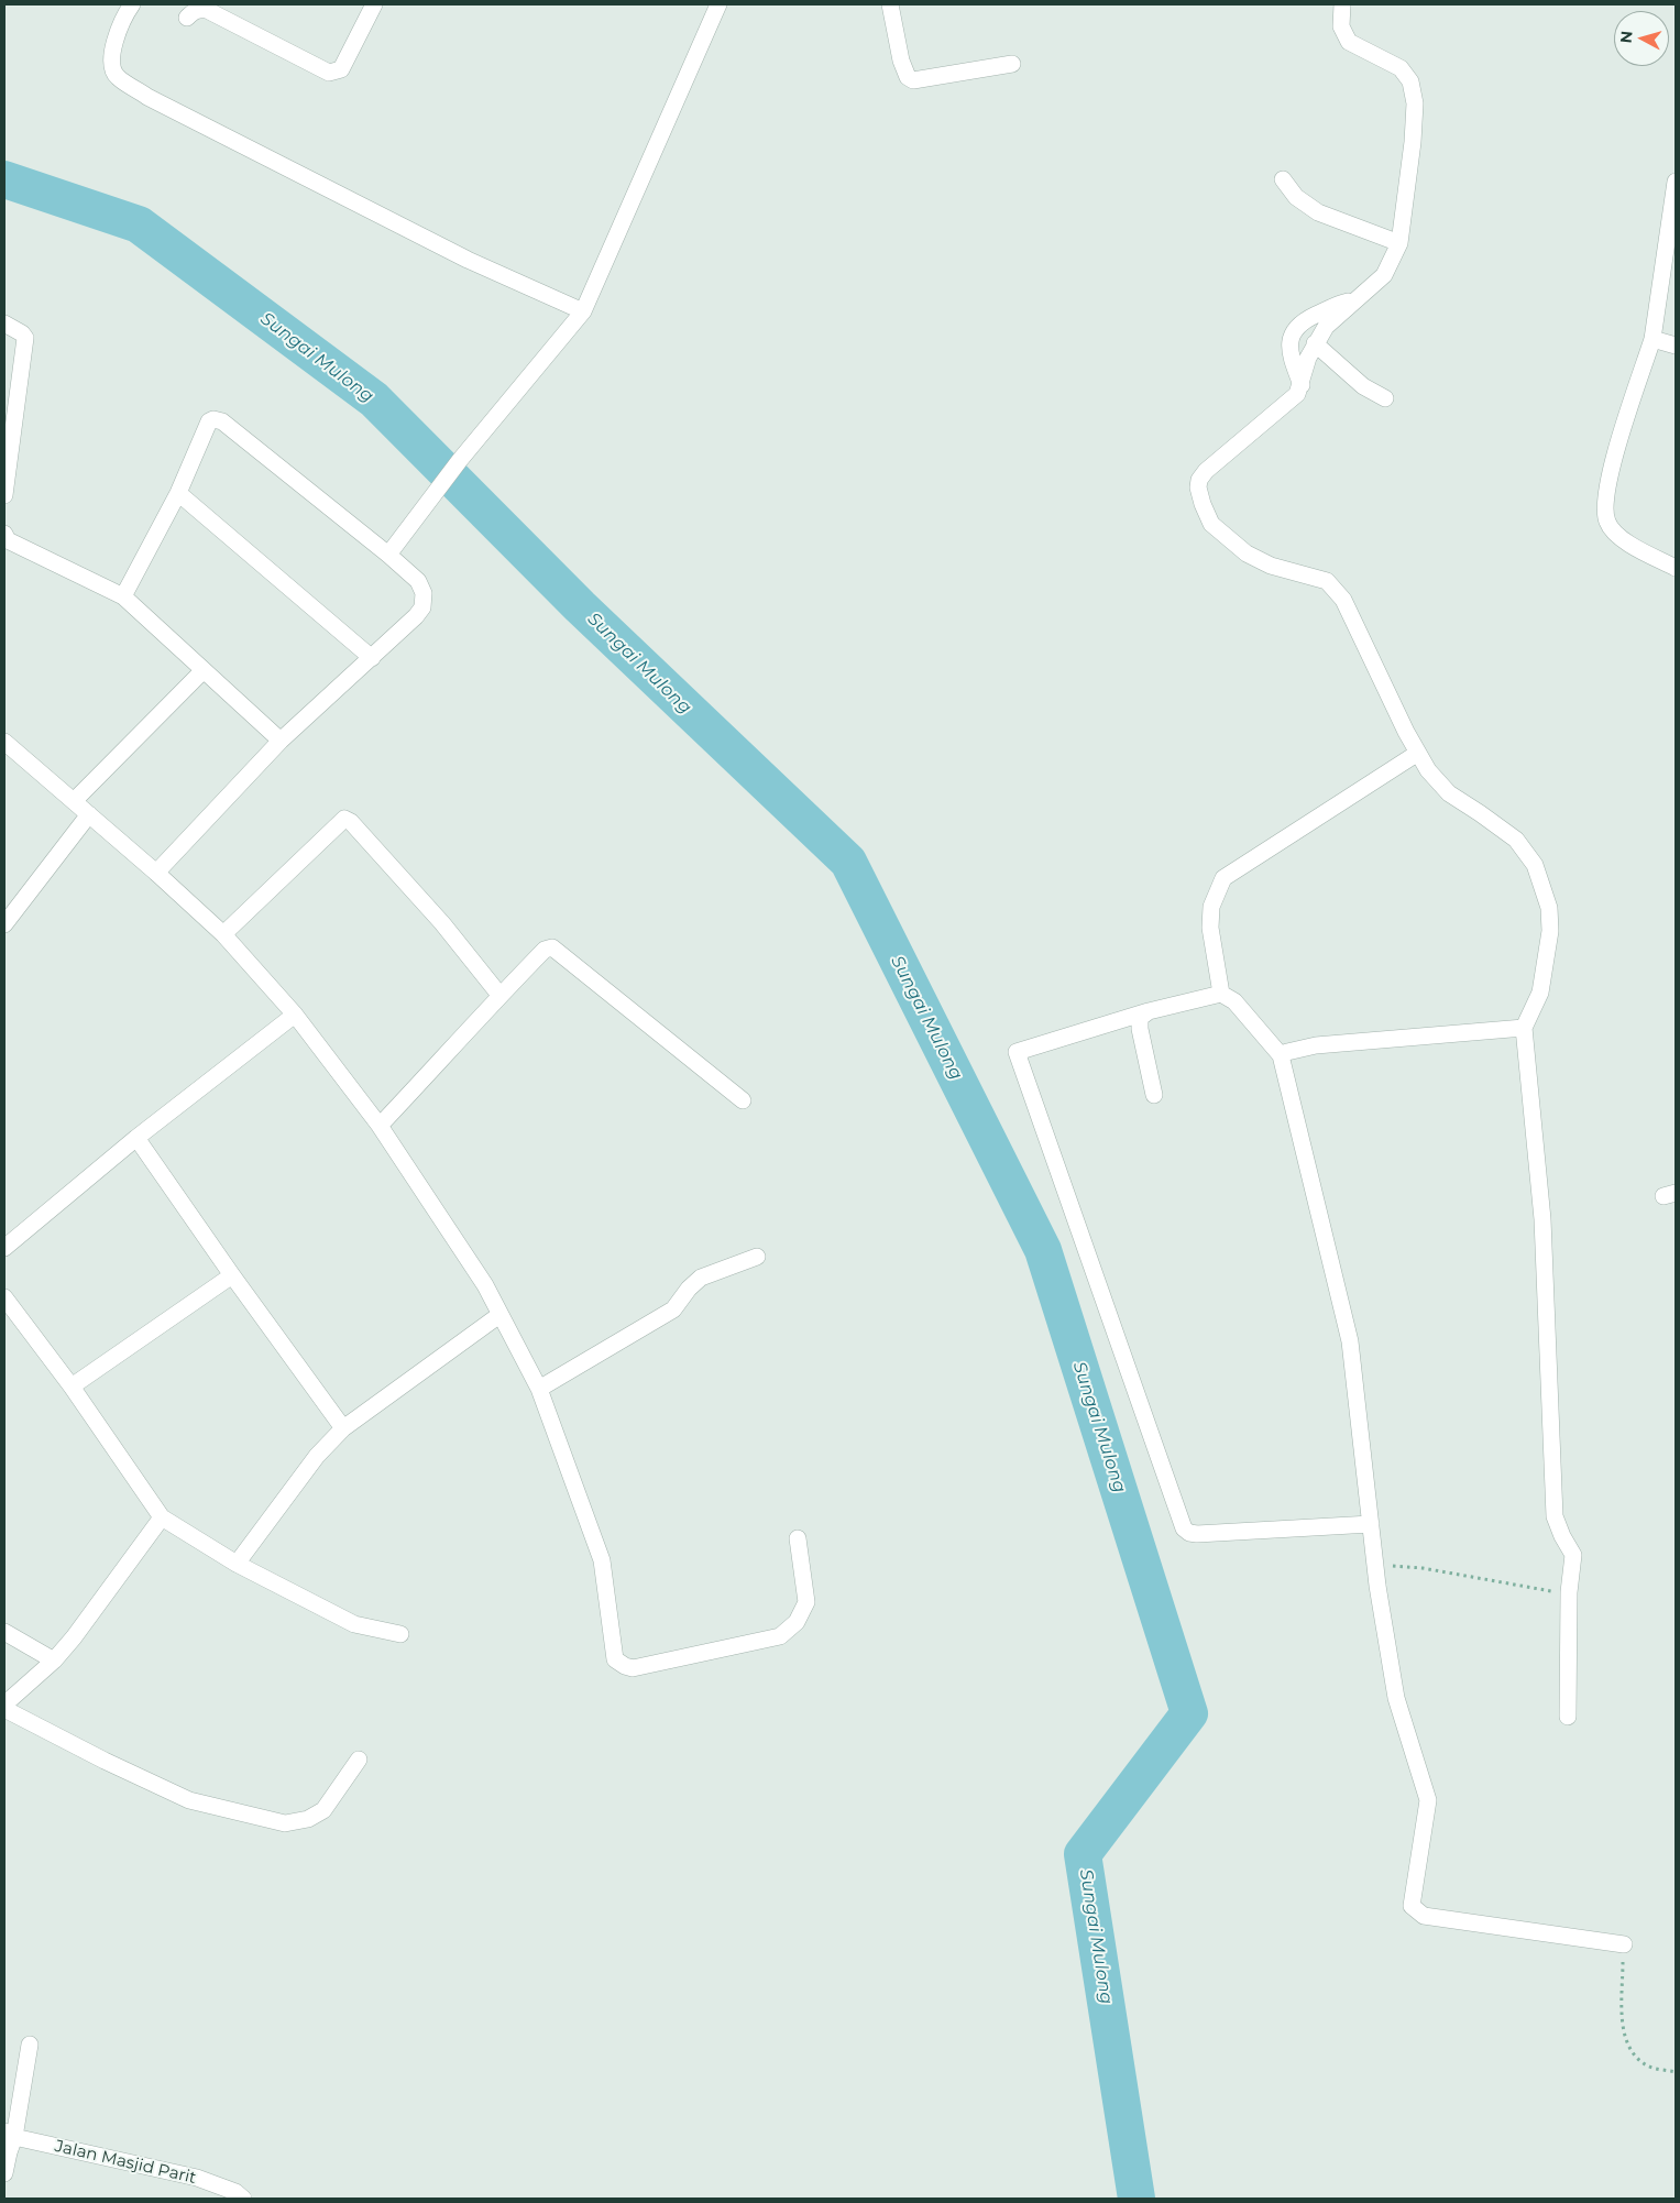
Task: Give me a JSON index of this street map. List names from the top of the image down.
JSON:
{
  "streets": {
    "street": ["Jalan Masjid Parit"]
  },
  "water": ["Sungai Mulong"],
  "north": "left"
}
